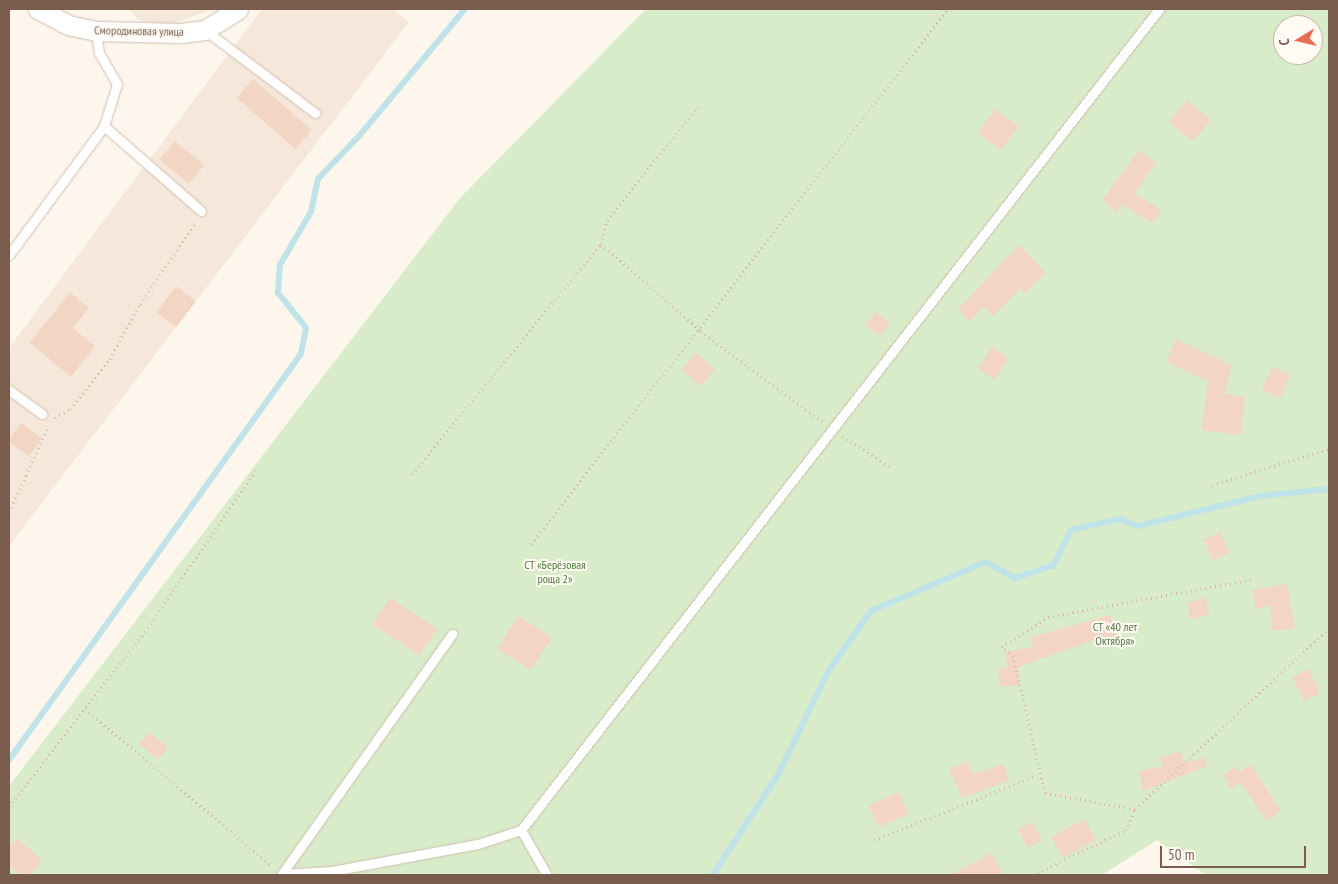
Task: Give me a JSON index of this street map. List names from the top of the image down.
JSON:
{
  "streets": {
    "street": ["Смородиновая улица"]
  },
  "parks": ["СТ «Берёзовая роща 2»", "СТ «40 лет Октября»"],
  "scale_bar": "50 m",
  "north": "left"
}
